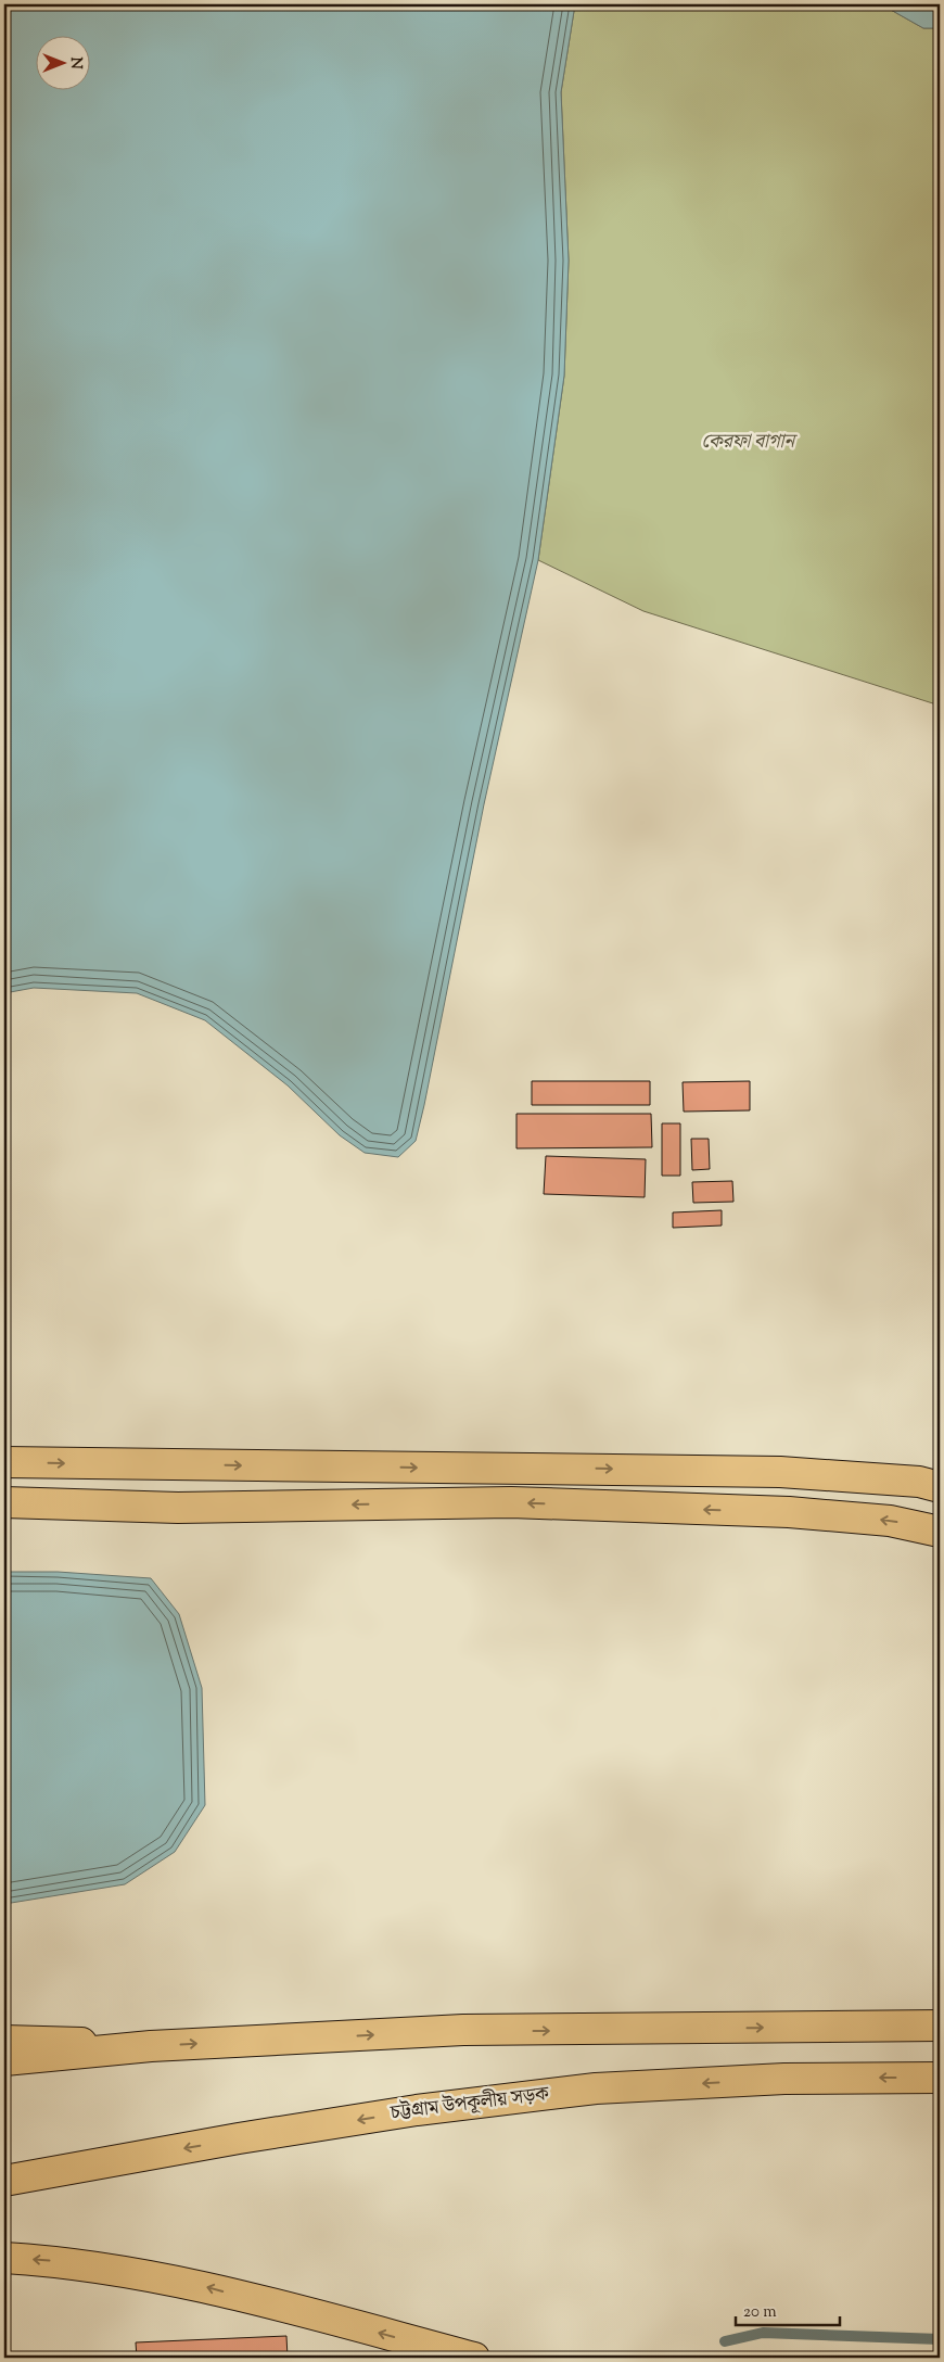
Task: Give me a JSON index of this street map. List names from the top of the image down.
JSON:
{
  "streets": {
    "main road": ["চট্টগ্রাম উপকূলীয় সড়ক"]
  },
  "parks": ["কেরফা বাগান"],
  "scale_bar": "20 m",
  "north": "right"
}
